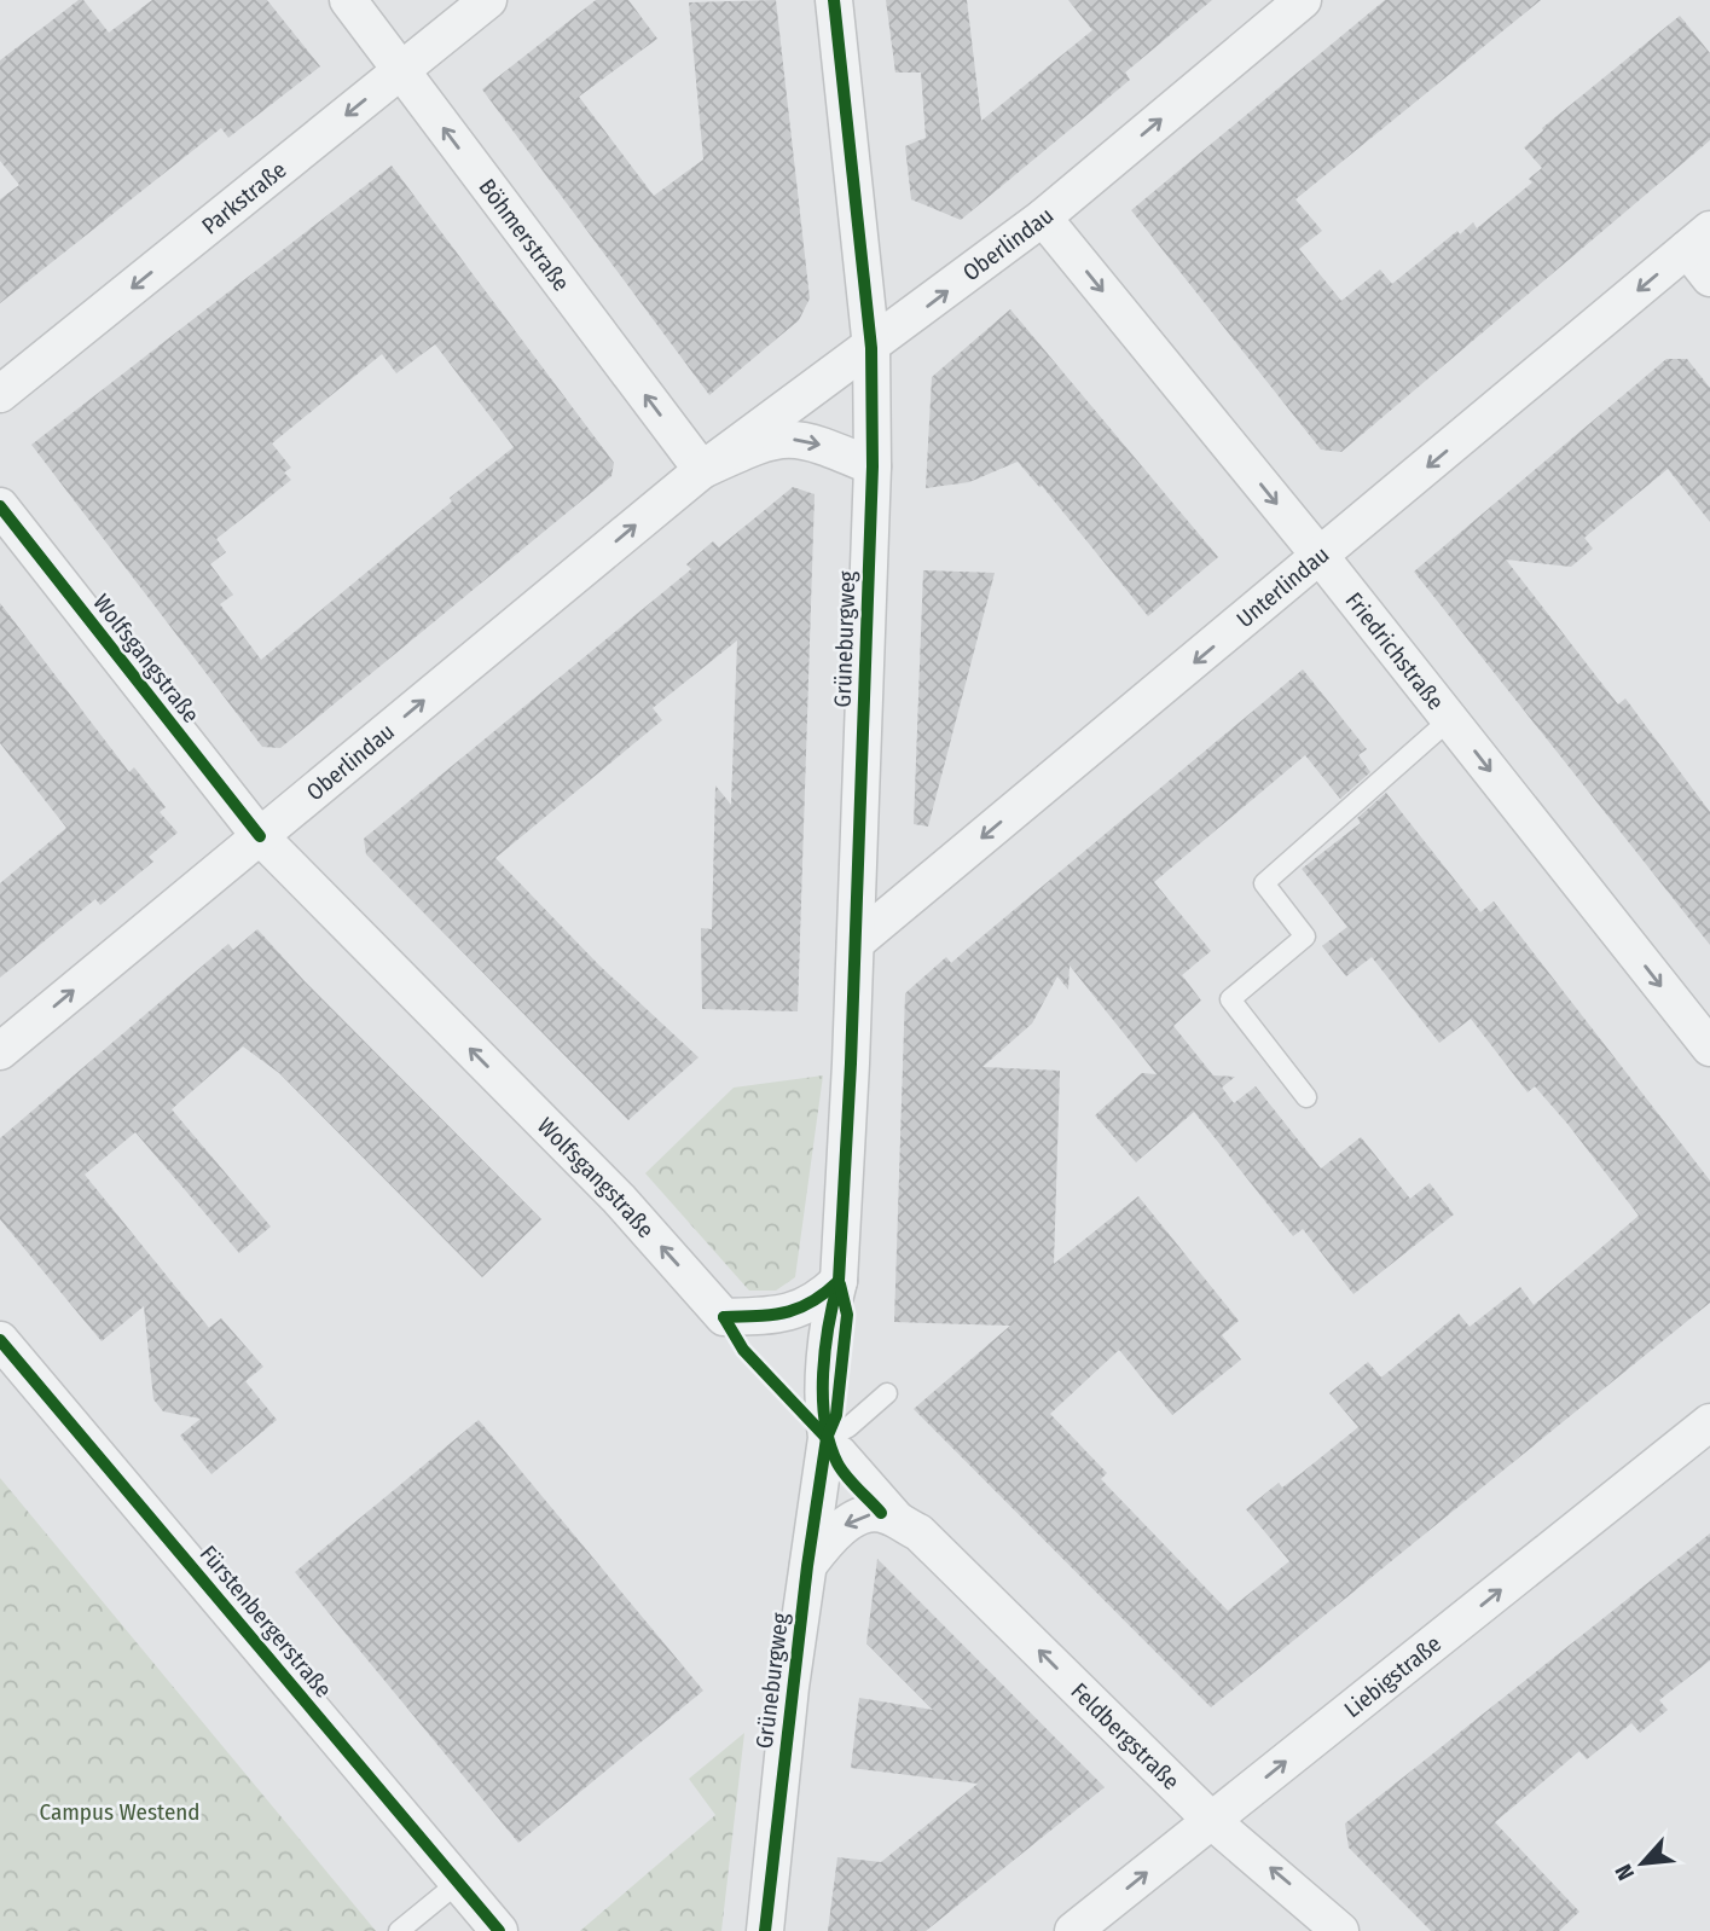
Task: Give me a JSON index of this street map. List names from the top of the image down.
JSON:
{
  "streets": {
    "street": [
      "Parkstraße",
      "Böhmerstraße",
      "Oberlindau",
      "Unterlindau",
      "Grüneburgweg",
      "Friedrichstraße",
      "Wolfsgangstraße",
      "Fürstenbergerstraße",
      "Liebigstraße",
      "Feldbergstraße"
    ]
  },
  "crossings": [
    ["Parkstraße", "Böhmerstraße"],
    ["Böhmerstraße", "Oberlindau"],
    ["Oberlindau", "Grüneburgweg"],
    ["Oberlindau", "Friedrichstraße"],
    ["Oberlindau", "Wolfsgangstraße"],
    ["Unterlindau", "Grüneburgweg"],
    ["Unterlindau", "Friedrichstraße"],
    ["Grüneburgweg", "Wolfsgangstraße"],
    ["Grüneburgweg", "Feldbergstraße"],
    ["Liebigstraße", "Feldbergstraße"]
  ],
  "one_way": [
    "Parkstraße",
    "Böhmerstraße",
    "Oberlindau",
    "Unterlindau",
    "Friedrichstraße",
    "Wolfsgangstraße",
    "Liebigstraße",
    "Feldbergstraße"
  ],
  "parks": ["Campus Westend"],
  "north": "bottom left"
}
